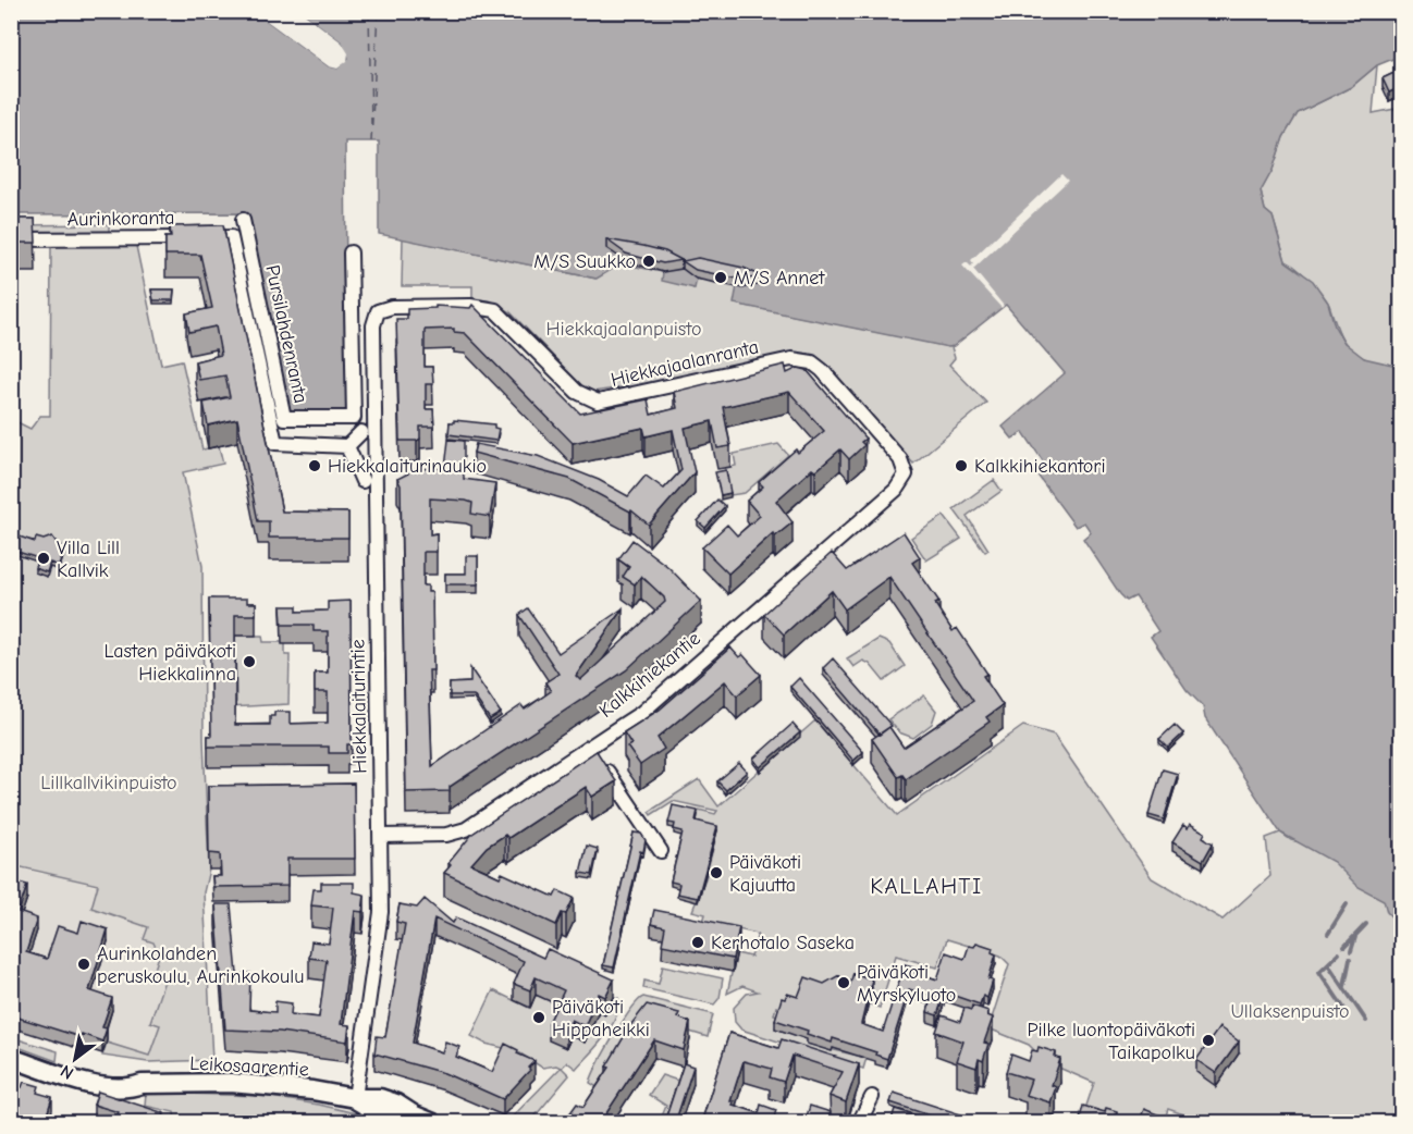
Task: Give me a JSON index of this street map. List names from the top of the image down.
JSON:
{
  "streets": {
    "street": [
      "Aurinkoranta",
      "Pursilahdenranta",
      "Hiekkajaalanranta",
      "Kalkkihiekantie",
      "Hiekkalaiturintie",
      "Leikosaarentie"
    ]
  },
  "crossings": [
    ["Aurinkoranta", "Pursilahdenranta"],
    ["Hiekkajaalanranta", "Kalkkihiekantie"],
    ["Hiekkajaalanranta", "Hiekkalaiturintie"],
    ["Kalkkihiekantie", "Hiekkalaiturintie"],
    ["Hiekkalaiturintie", "Leikosaarentie"]
  ],
  "districts": ["KALLAHTI"],
  "parks": ["Hiekkajaalanpuisto", "Lillkallvikinpuisto", "Ullaksenpuisto"],
  "places": [
    "M/S Suukko",
    "M/S Annet",
    "Hiekkalaiturinaukio",
    "Kalkkihiekantori",
    "Villa Lill Kallvik",
    "Lasten päiväkoti Hiekkalinna",
    "Päiväkoti Kajuutta",
    "Kerhotalo Saseka",
    "Aurinkolahden peruskoulu, Aurinkokoulu",
    "Päiväkoti Myrskyluoto",
    "Päiväkoti Hippaheikki",
    "Pilke luontopäiväkoti Taikapolku"
  ],
  "north": "bottom left"
}
